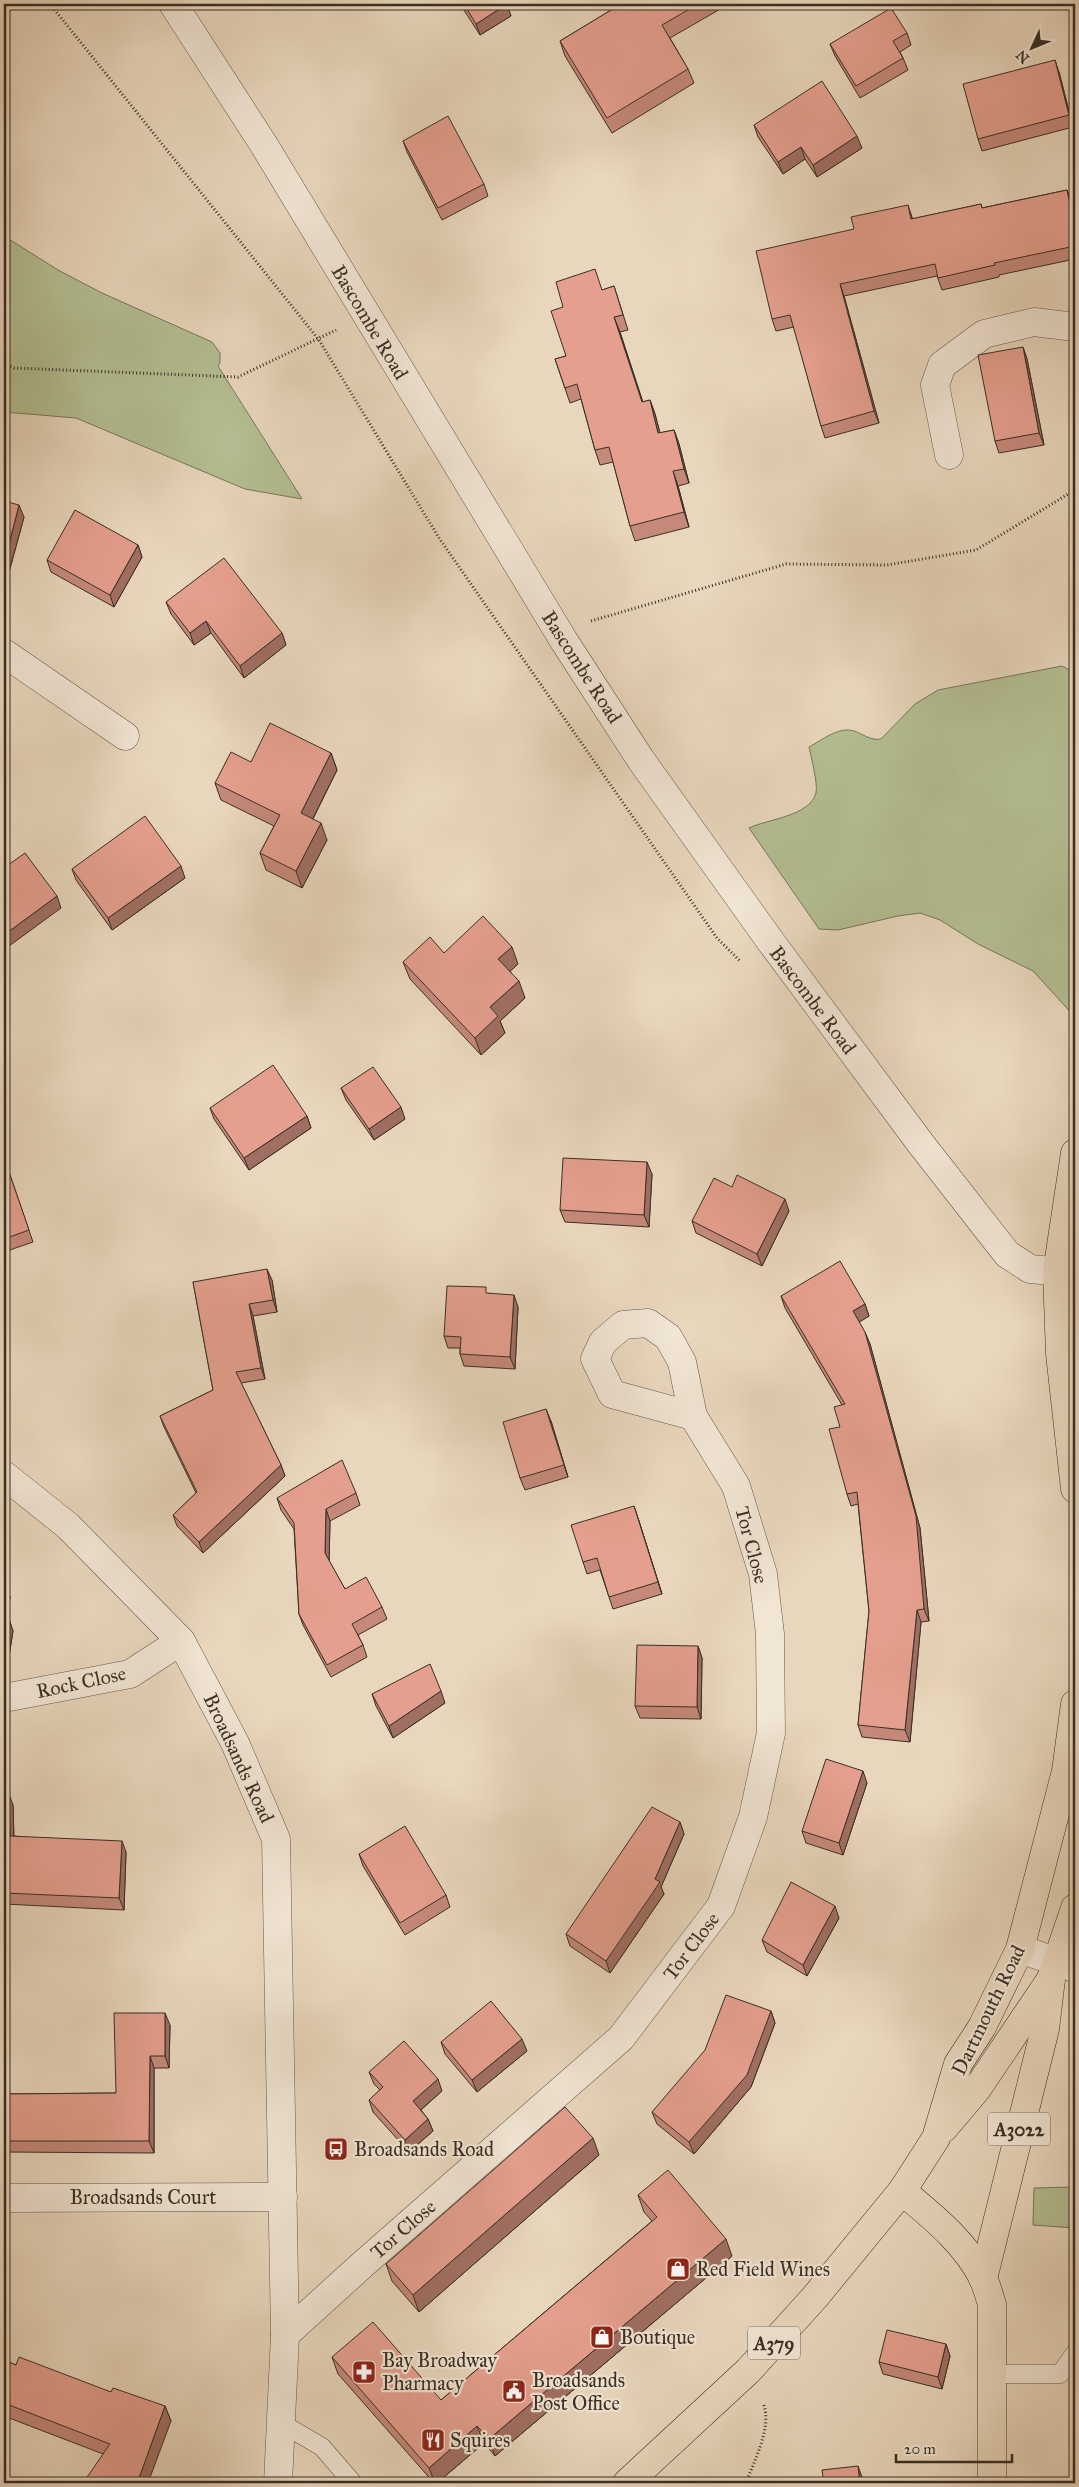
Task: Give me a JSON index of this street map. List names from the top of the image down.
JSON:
{
  "streets": {
    "main road": ["Dartmouth Road", "A3022", "A379"],
    "street": [
      "Bascombe Road",
      "Tor Close",
      "Rock Close",
      "Broadsands Road",
      "Broadsands Court"
    ]
  },
  "crossings": [
    ["Tor Close", "Broadsands Road"],
    ["Rock Close", "Broadsands Road"],
    ["Broadsands Road", "Broadsands Court"],
    ["Dartmouth Road", "A3022"],
    ["Dartmouth Road", "A379"]
  ],
  "places": {
    "bus stop": ["Broadsands Road"],
    "shop": ["Red Field Wines", "Boutique"],
    "pharmacy": ["Bay Broadway Pharmacy"],
    "public building": ["Broadsands Post Office"],
    "restaurant": ["Squires"]
  },
  "scale_bar": "20 m",
  "north": "bottom left"
}
